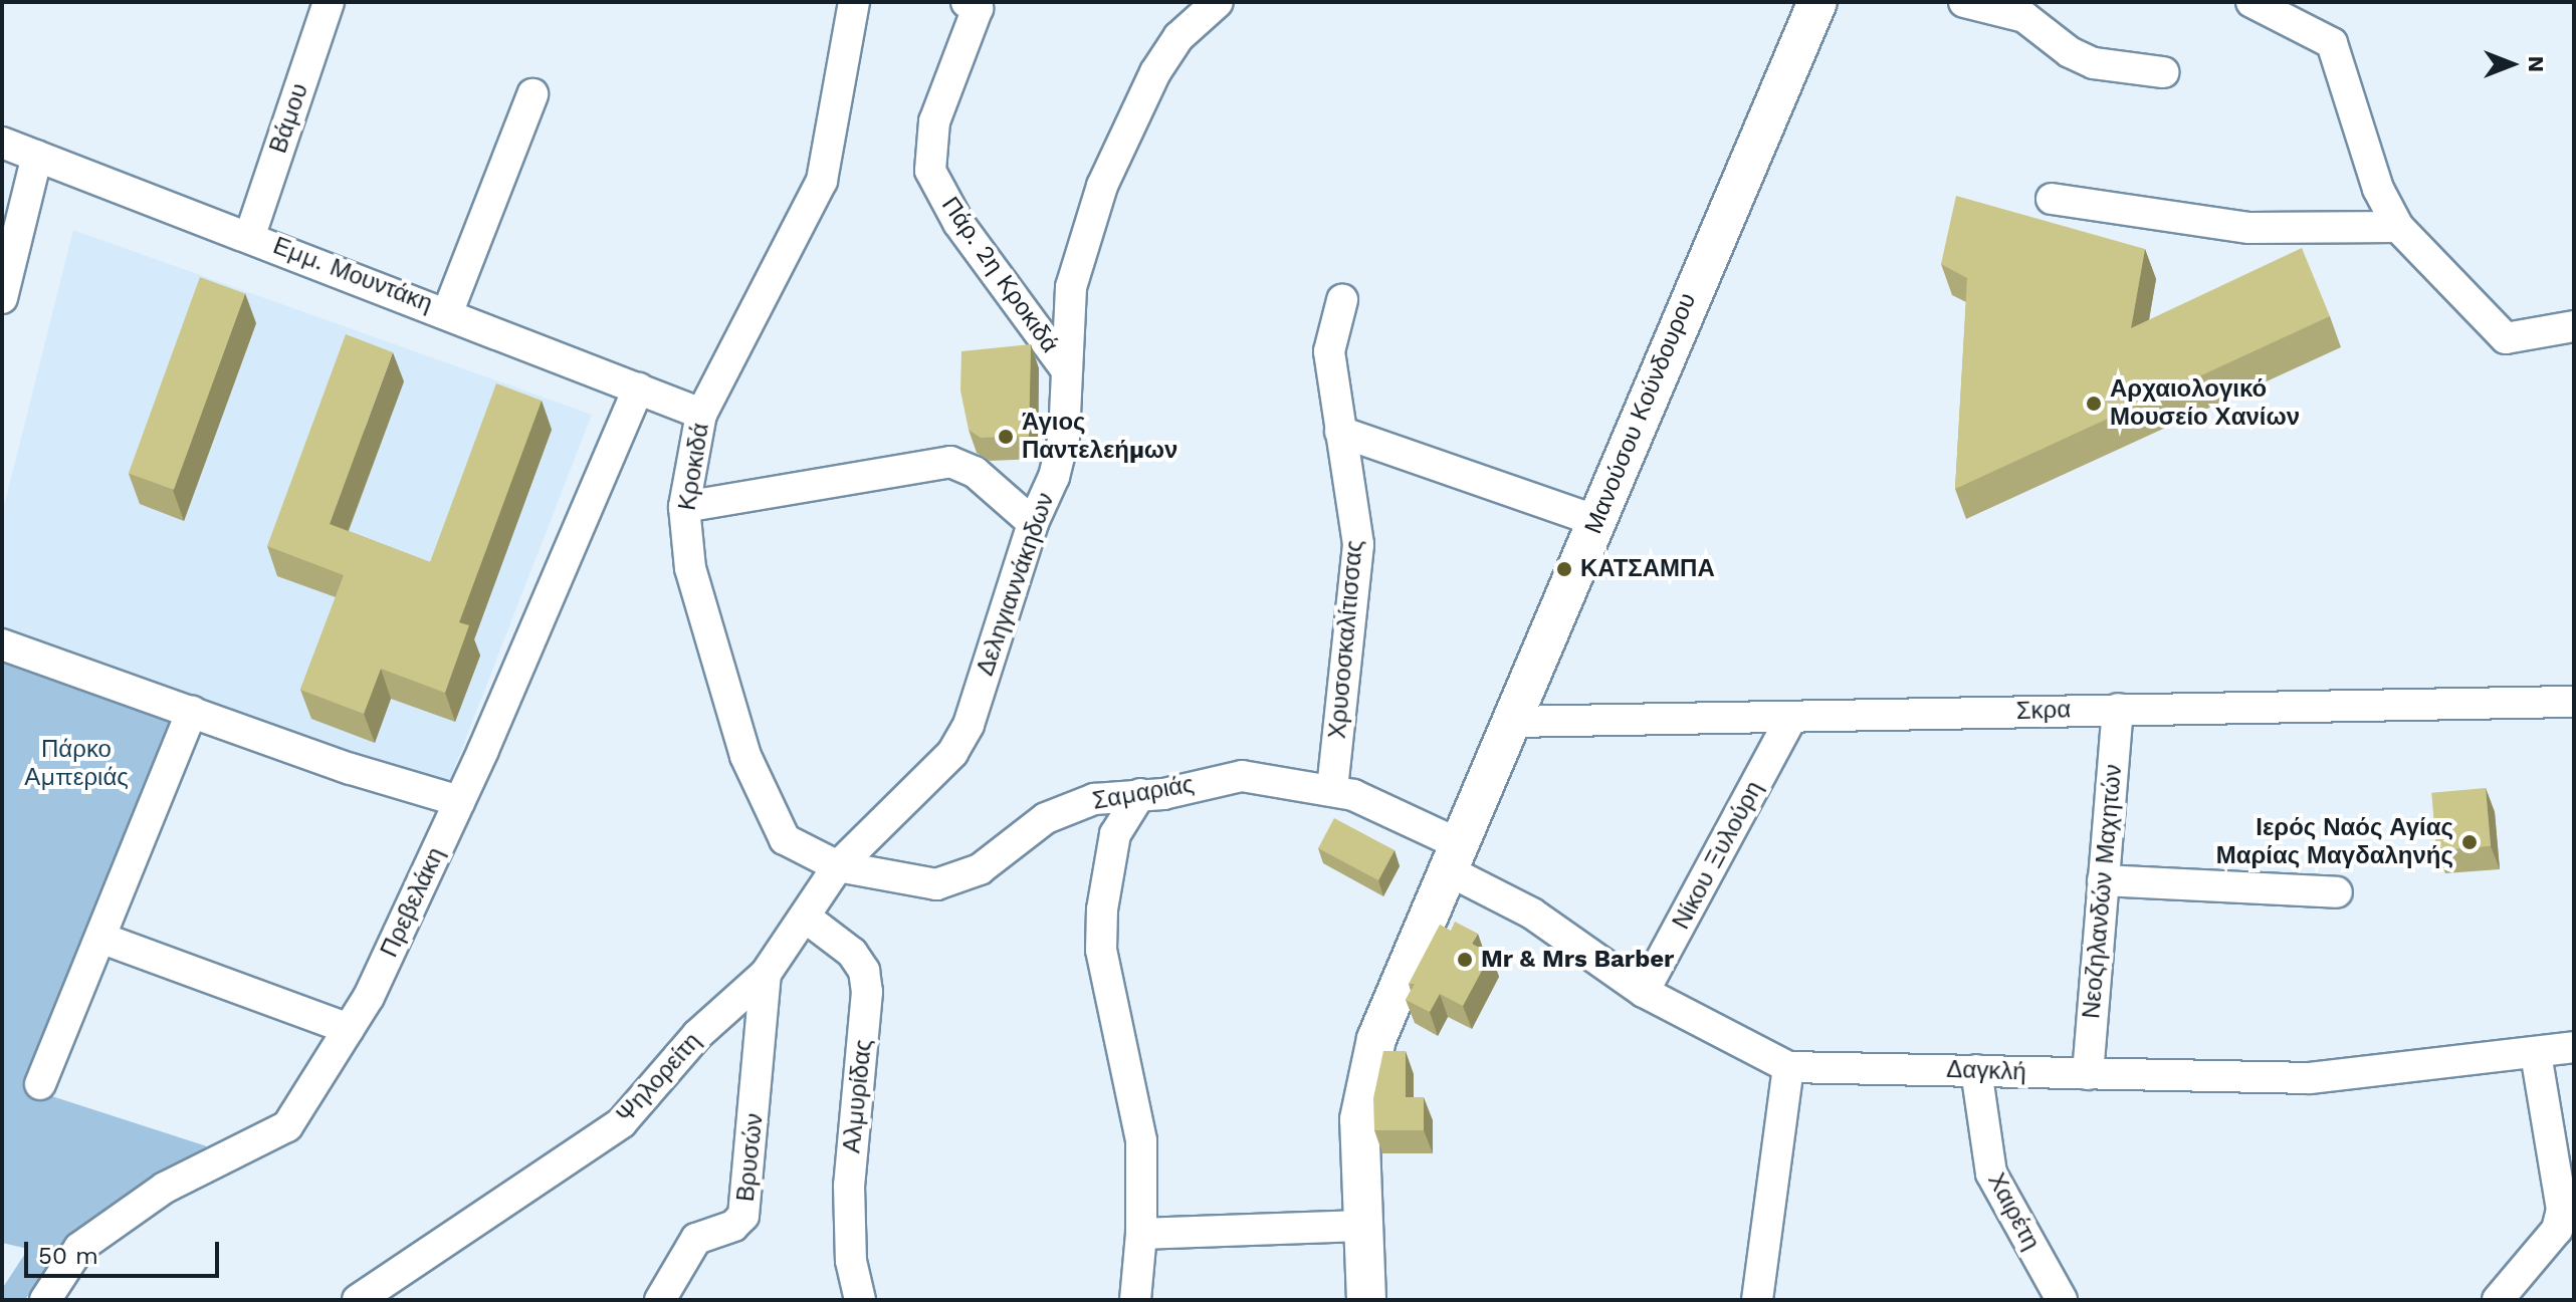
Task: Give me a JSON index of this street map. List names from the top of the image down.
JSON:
{
  "streets": {
    "main road": ["Μανούσου Κούνδουρου"],
    "street": [
      "Βάμου",
      "Εμμ. Μουντάκη",
      "Πάρ. 2η Κροκιδά",
      "Κροκιδά",
      "Δεληγιαννάκηδων",
      "Χρυσοσκαλίτισσας",
      "Σκρα",
      "Σαμαριάς",
      "Νίκου Ξυλούρη",
      "Νεοζηλανδών Μαχητών",
      "Πρεβελάκη",
      "Δαγκλή",
      "Ψηλορείτη",
      "Αλμυρίδας",
      "Βρυσών",
      "Χαιρέτη"
    ]
  },
  "crossings": [
    ["Βάμου", "Εμμ. Μουντάκη"],
    ["Εμμ. Μουντάκη", "Κροκιδά"],
    ["Εμμ. Μουντάκη", "Πρεβελάκη"],
    ["Πάρ. 2η Κροκιδά", "Δεληγιαννάκηδων"],
    ["Μανούσου Κούνδουρου", "Σκρα"],
    ["Μανούσου Κούνδουρου", "Σαμαριάς"],
    ["Μανούσου Κούνδουρου", "Δαγκλή"],
    ["Κροκιδά", "Δεληγιαννάκηδων"],
    ["Κροκιδά", "Σαμαριάς"],
    ["Κροκιδά", "Ψηλορείτη"],
    ["Δεληγιαννάκηδων", "Σαμαριάς"],
    ["Δεληγιαννάκηδων", "Ψηλορείτη"],
    ["Χρυσοσκαλίτισσας", "Σαμαριάς"],
    ["Σκρα", "Νίκου Ξυλούρη"],
    ["Σκρα", "Νεοζηλανδών Μαχητών"],
    ["Σαμαριάς", "Δαγκλή"],
    ["Σαμαριάς", "Ψηλορείτη"],
    ["Νίκου Ξυλούρη", "Δαγκλή"],
    ["Νεοζηλανδών Μαχητών", "Δαγκλή"],
    ["Δαγκλή", "Χαιρέτη"],
    ["Ψηλορείτη", "Αλμυρίδας"],
    ["Ψηλορείτη", "Βρυσών"]
  ],
  "parks": ["Πάρκο Αμπεριάς"],
  "places": [
    "Αρχαιολογικό Μουσείο Χανίων",
    "Άγιος Παντελεήμων",
    "ΚΑΤΣΑΜΠΑ",
    "Ιερός Ναός Αγίας Μαρίας Μαγδαληνής",
    "Mr & Mrs Barber"
  ],
  "scale_bar": "50 m",
  "north": "right"
}
